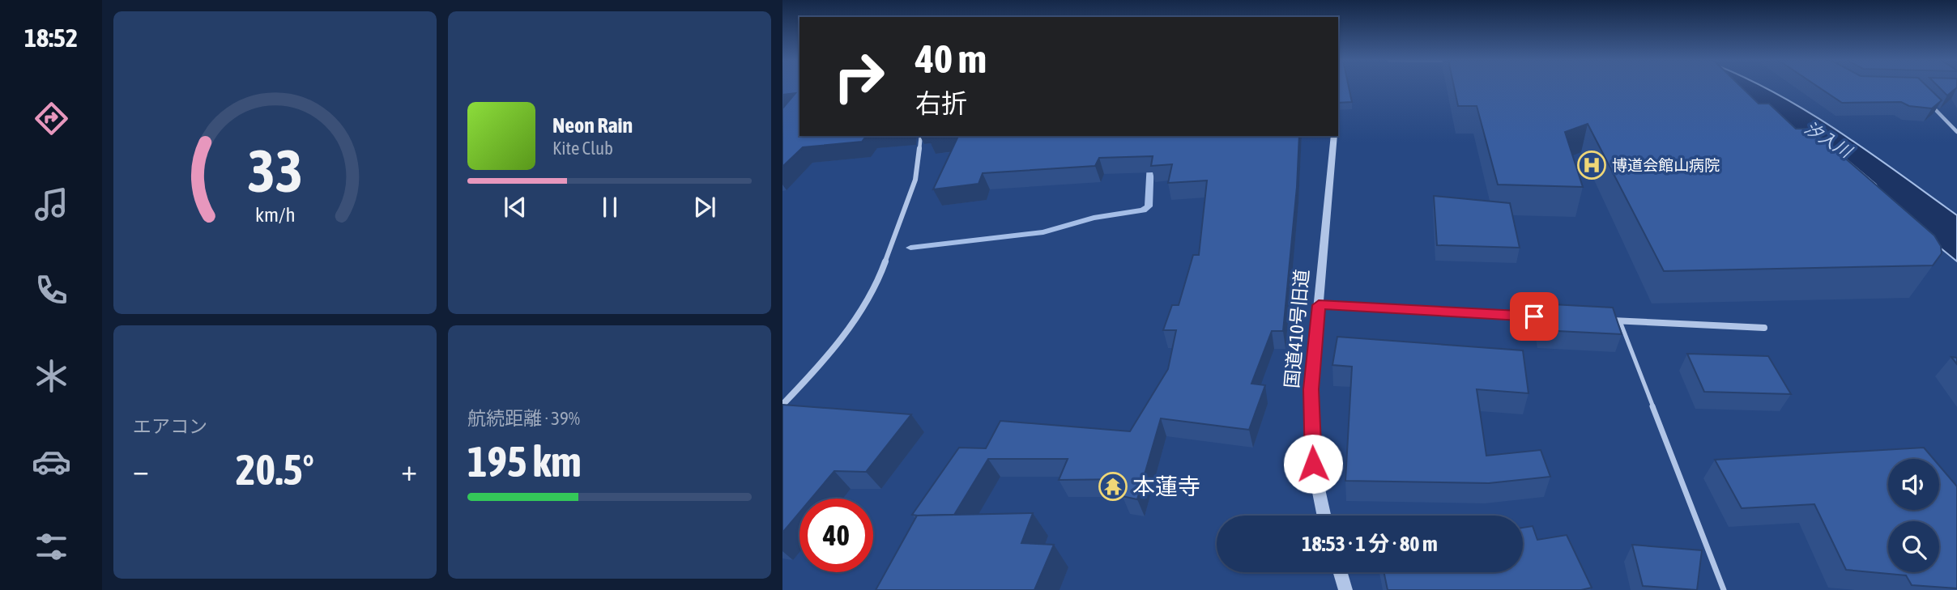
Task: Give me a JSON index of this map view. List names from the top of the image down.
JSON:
{
  "streets": {
    "street": ["国道410号旧道"]
  },
  "water": ["汐入川"],
  "places": {
    "hospital": ["博道会館山病院"],
    "temple": ["本蓮寺"]
  },
  "page": {
    "tabs": "18:52",
    "turn": ["40 m", "右折"],
    "song": ["Neon Rain", "Kite Club"],
    "tile": [
      "エアコン",
      ["航続距離 · 39%", "195 km"]
    ],
    "heat": ["−", "20.5°", "+"],
    "limit": "40",
    "trip": "18:53 · 1 分 · 80 m",
    "gauge": ["33", "km/h"]
  }
}
